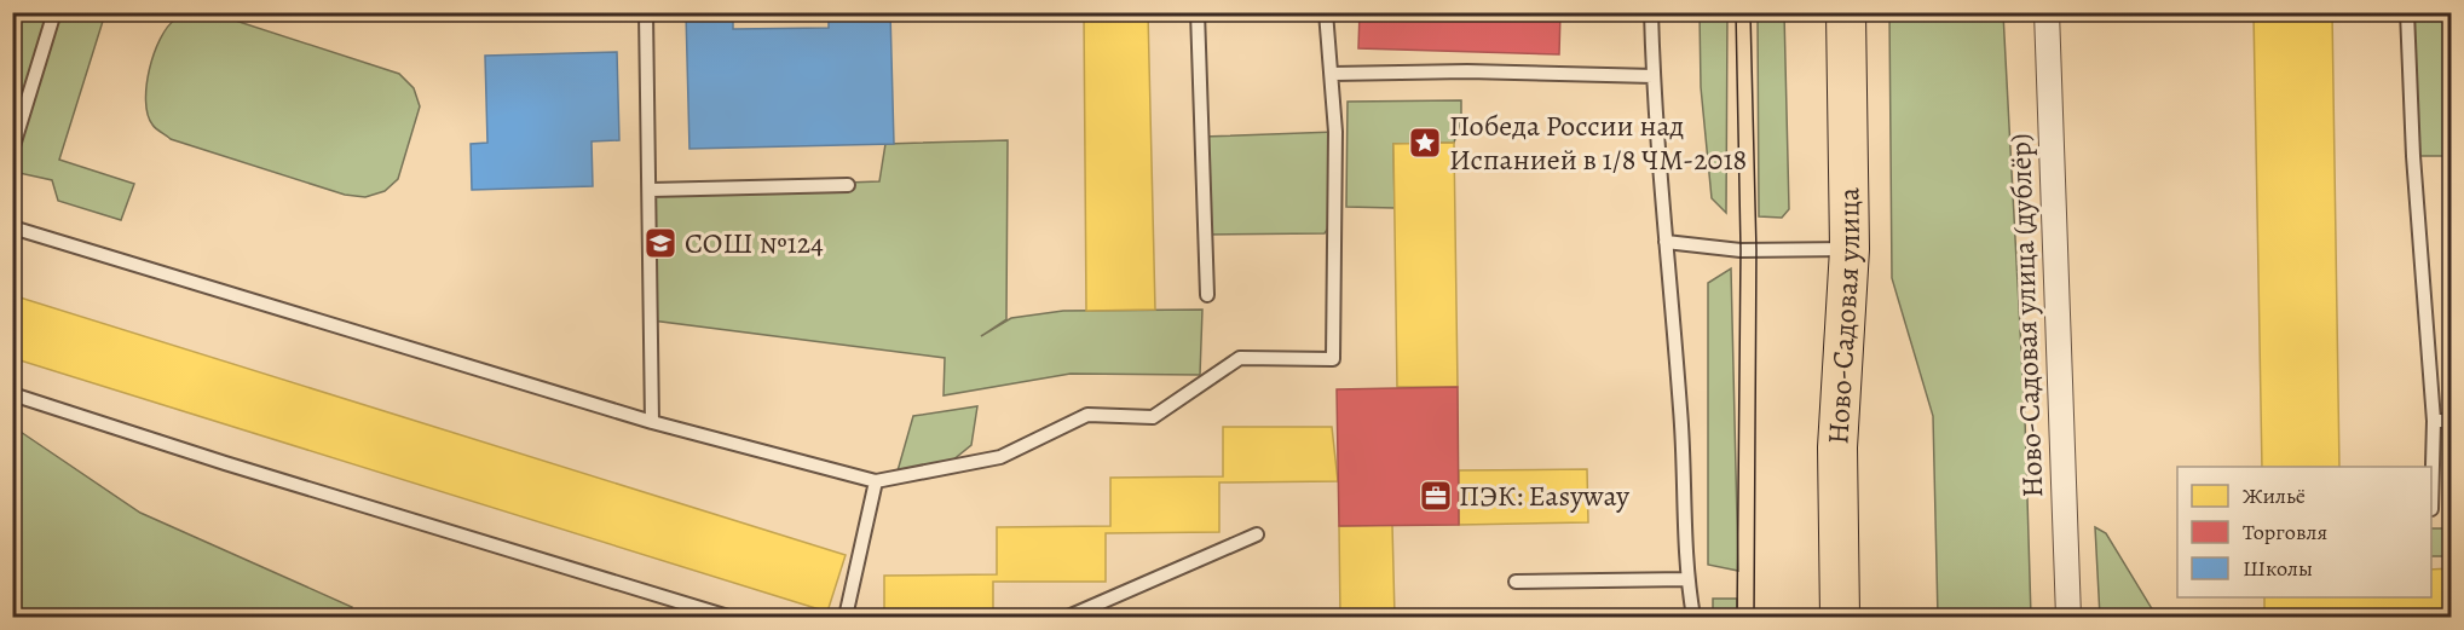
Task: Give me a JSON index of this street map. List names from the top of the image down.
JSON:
{
  "streets": {
    "main road": ["Ново-Садовая улица"],
    "street": ["Ново-Садовая улица (дублёр)"]
  },
  "places": {
    "place": ["Победа России над Испанией в 1/8 ЧМ-2018"],
    "school or university": ["СОШ №124"],
    "office": ["ПЭК: Easyway"]
  },
  "legend": ["Жильё", "Торговля", "Школы"]
}
